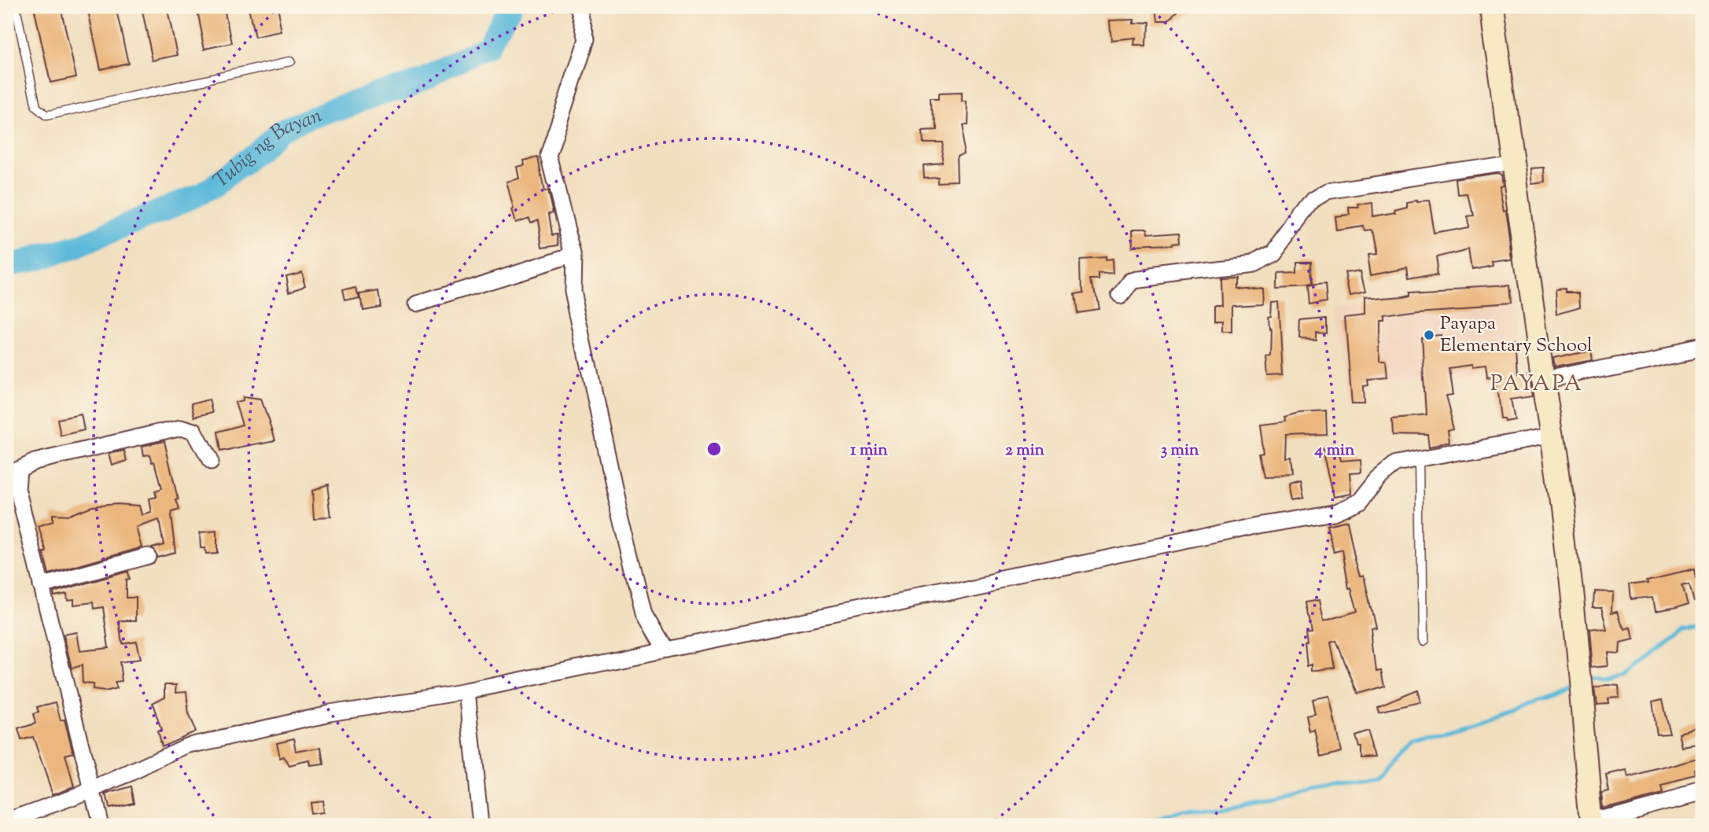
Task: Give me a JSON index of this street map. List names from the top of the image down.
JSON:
{
  "districts": ["PAYAPA"],
  "water": ["Tubig ng Bayan"],
  "places": ["Payapa Elementary School"],
  "rings": [
    "1 min",
    "2 min",
    "3 min",
    "4 min"
  ]
}
